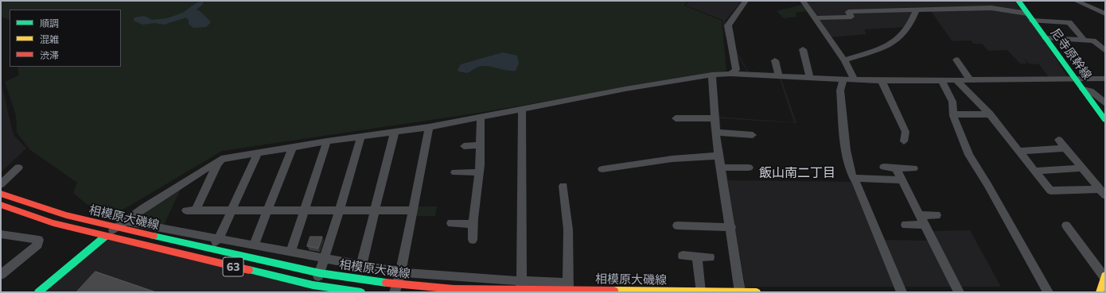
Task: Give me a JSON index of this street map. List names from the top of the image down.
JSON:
{
  "streets": {
    "main road": ["尼寺原幹線", "相模原大磯線", "63"]
  },
  "districts": ["飯山南二丁目"],
  "legend": ["順調", "混雑", "渋滞"]
}
